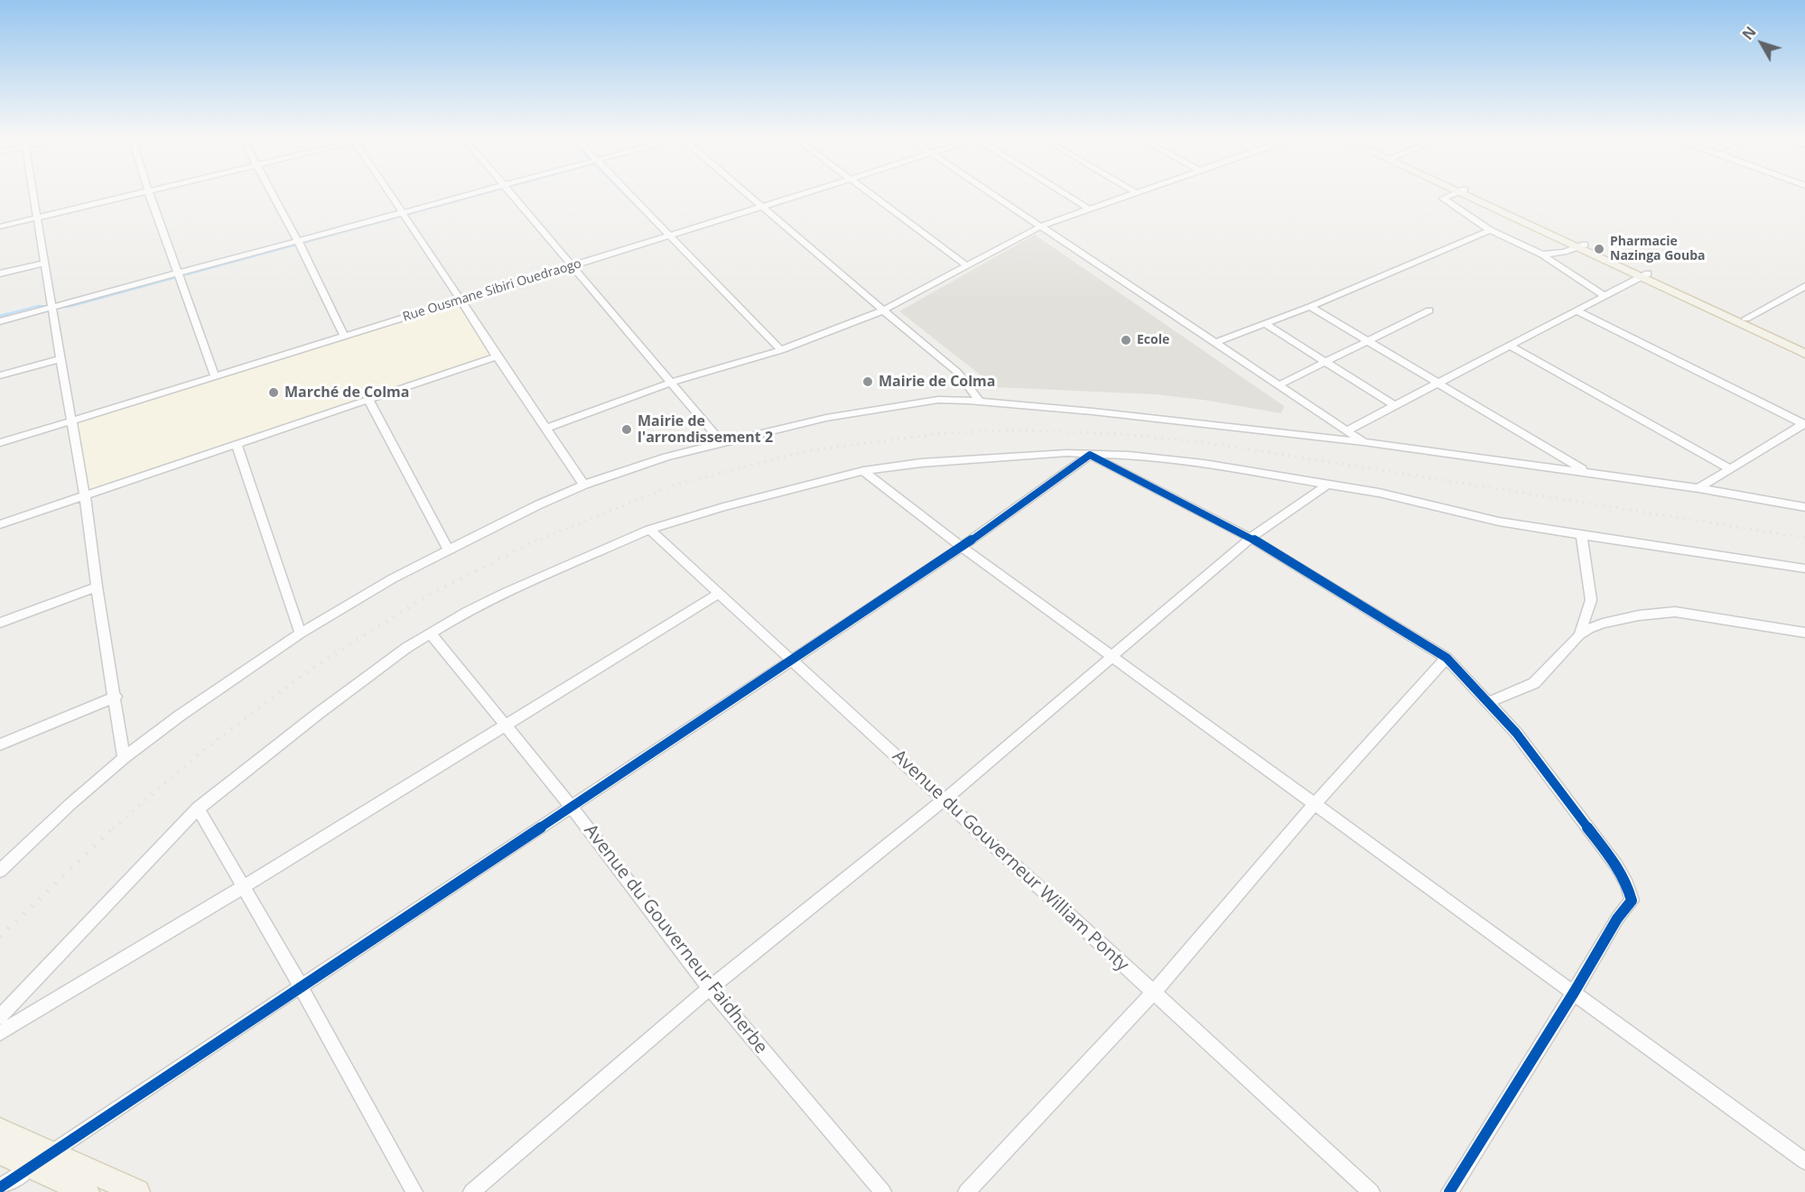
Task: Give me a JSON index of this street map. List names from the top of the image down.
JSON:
{
  "streets": {
    "street": ["Rue Ousmane Sibiri Ouedraogo", "Avenue du Gouverneur William Ponty", "Avenue du Gouverneur Faidherbe"]
  },
  "places": [
    "Pharmacie Nazinga Gouba",
    "Ecole",
    "Mairie de Colma",
    "Marché de Colma",
    "Mairie de l'arrondissement 2"
  ],
  "north": "top left"
}
